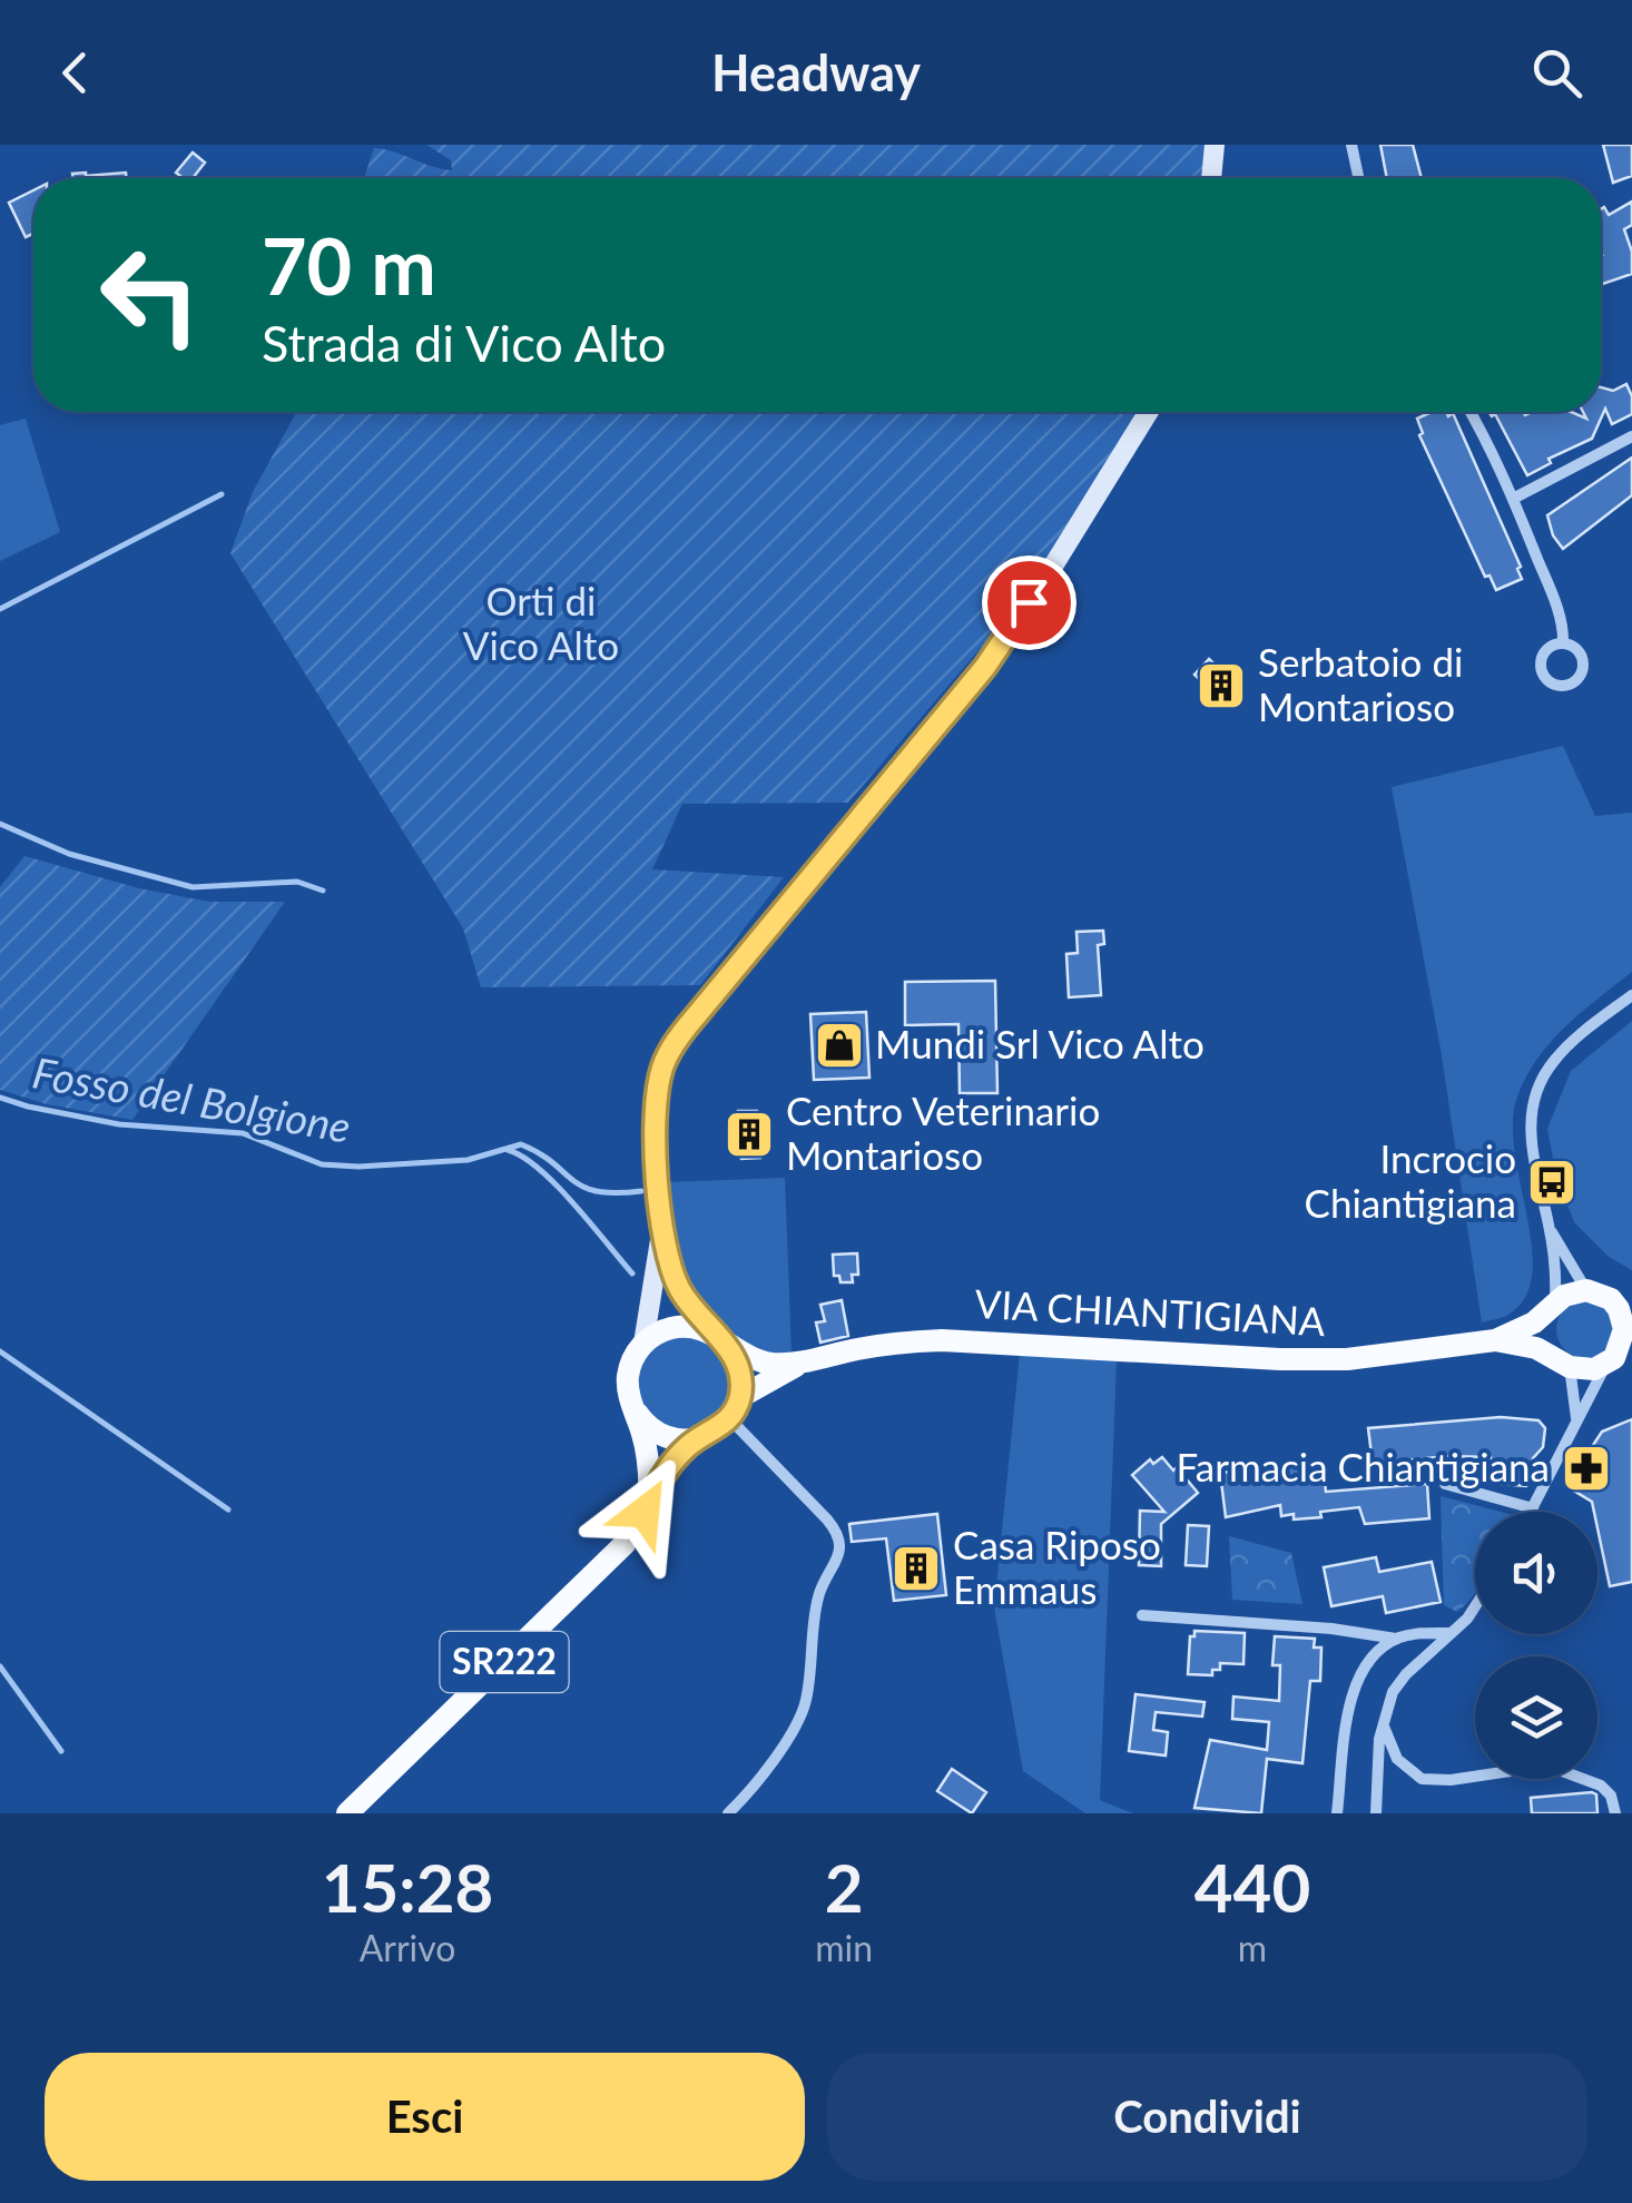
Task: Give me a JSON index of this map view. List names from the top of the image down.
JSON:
{
  "streets": {
    "main road": ["VIA CHIANTIGIANA", "SR222"]
  },
  "water": ["Fosso del Bolgione"],
  "parks": ["Orti di Vico Alto"],
  "places": {
    "building": ["Serbatoio di Montarioso", "Centro Veterinario Montarioso", "Casa Riposo Emmaus"],
    "shop": ["Mundi Srl Vico Alto"],
    "bus stop": ["Incrocio Chiantigiana"],
    "pharmacy": ["Farmacia Chiantigiana"]
  },
  "page": {
    "header": "Headway",
    "turn": ["70 m", "Strada di Vico Alto"],
    "eta": [
      "15:28",
      "Arrivo",
      "2",
      "min",
      "440",
      "m"
    ],
    "buttons": ["Esci", "Condividi"]
  }
}
